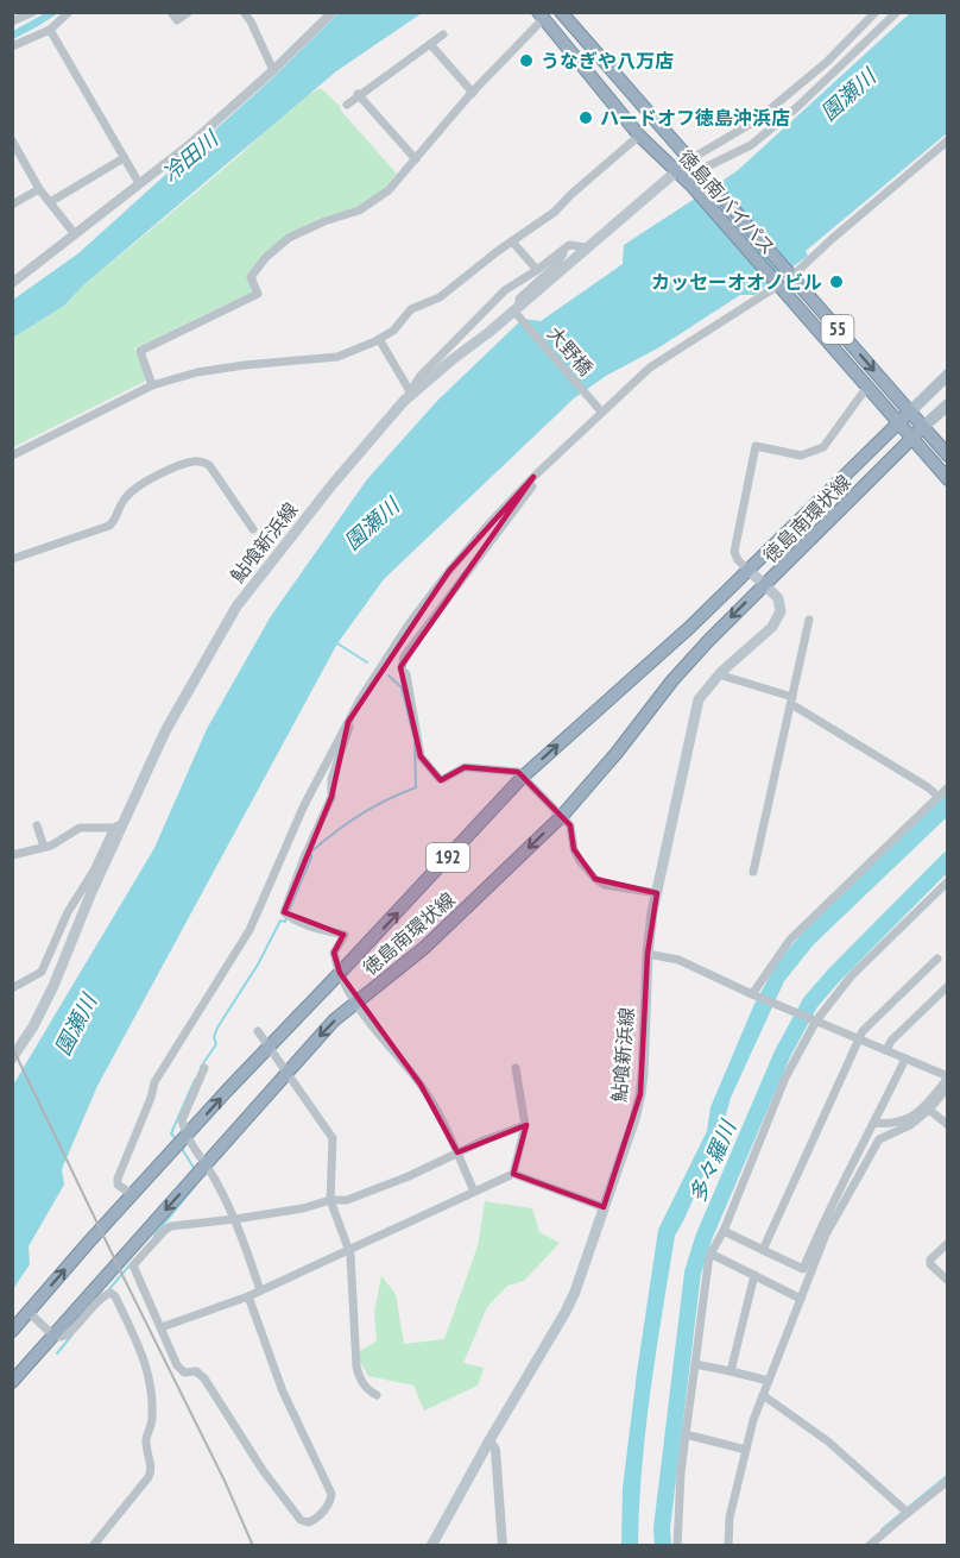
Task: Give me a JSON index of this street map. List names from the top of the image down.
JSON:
{
  "streets": {
    "highway": [
      "徳島南バイパス",
      "55",
      "徳島南環状線",
      "192"
    ],
    "main road": ["鮎喰新浜線"],
    "street": ["大野橋"]
  },
  "crossings": [
    ["徳島南バイパス", "徳島南環状線"],
    ["徳島南バイパス", "鮎喰新浜線"],
    ["大野橋", "鮎喰新浜線"],
    ["徳島南環状線", "鮎喰新浜線"]
  ],
  "water": ["園瀬川", "冷田川", "多々羅川"],
  "places": ["うなぎや八万店", "ハードオフ徳島沖浜店", "カッセーオオノビル"]
}
